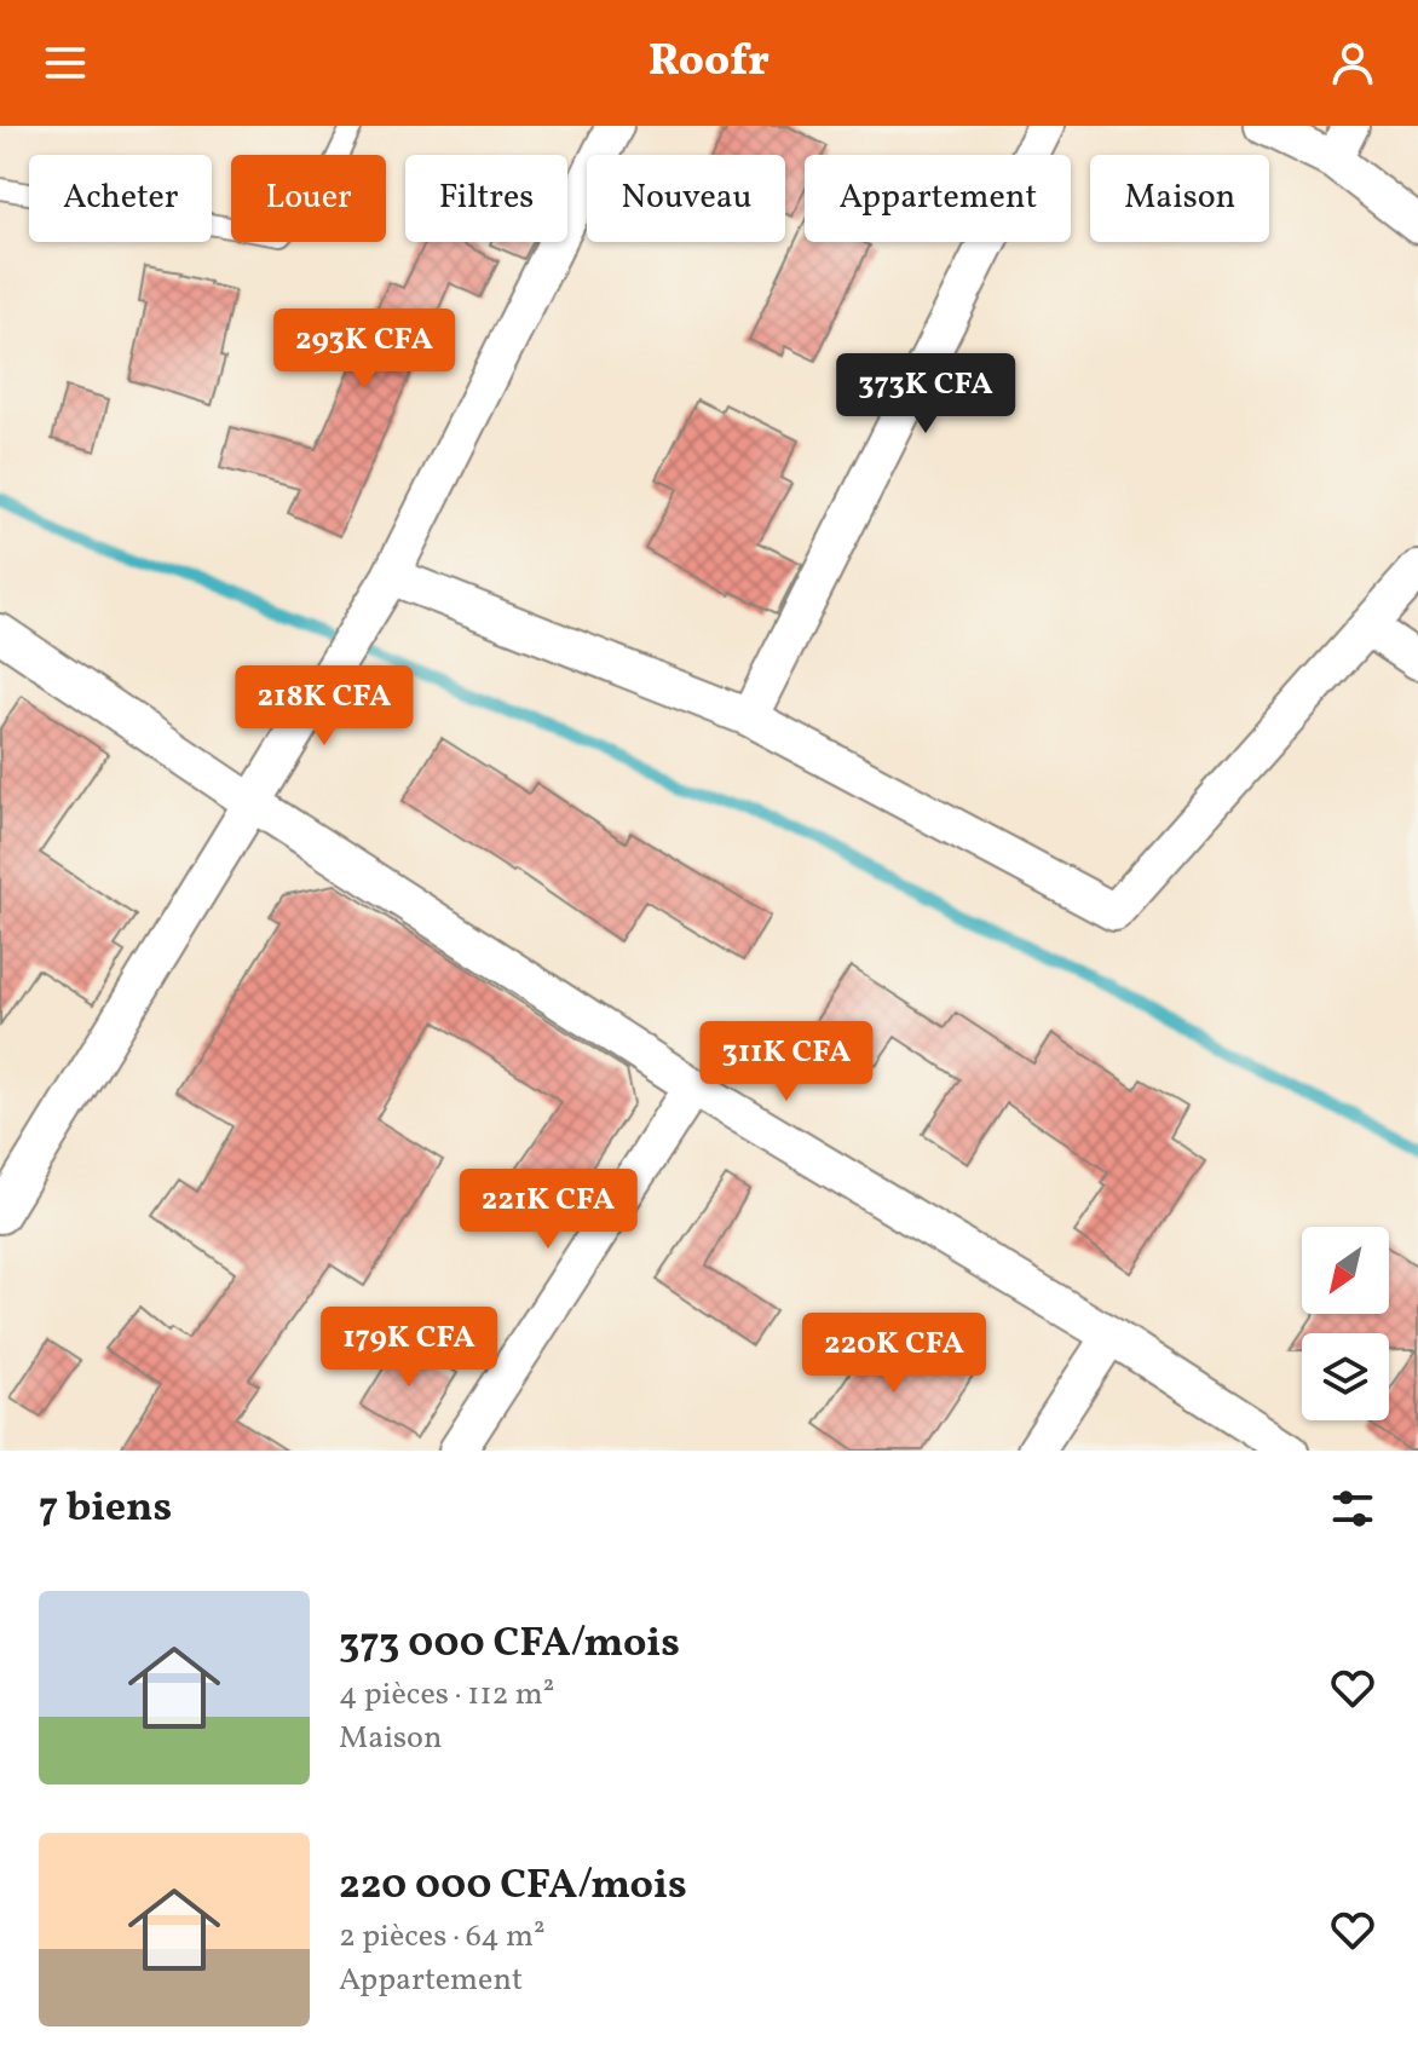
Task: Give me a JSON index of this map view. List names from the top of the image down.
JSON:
{
  "north": "bottom left",
  "page": {
    "header": "Roofr",
    "chip": [
      "Acheter",
      "Louer",
      "Filtres",
      "Nouveau",
      "Appartement",
      "Maison"
    ],
    "price": [
      "293K CFA",
      "373K CFA",
      "218K CFA",
      "311K CFA",
      "221K CFA",
      "179K CFA",
      "220K CFA"
    ],
    "heading": "7 biens",
    "list": [
      {
        "name": "373 000 CFA/mois",
        "note": "4 pièces · 112 m² · Maison"
      },
      {
        "name": "220 000 CFA/mois",
        "note": "2 pièces · 64 m² · Appartement"
      }
    ]
  }
}
